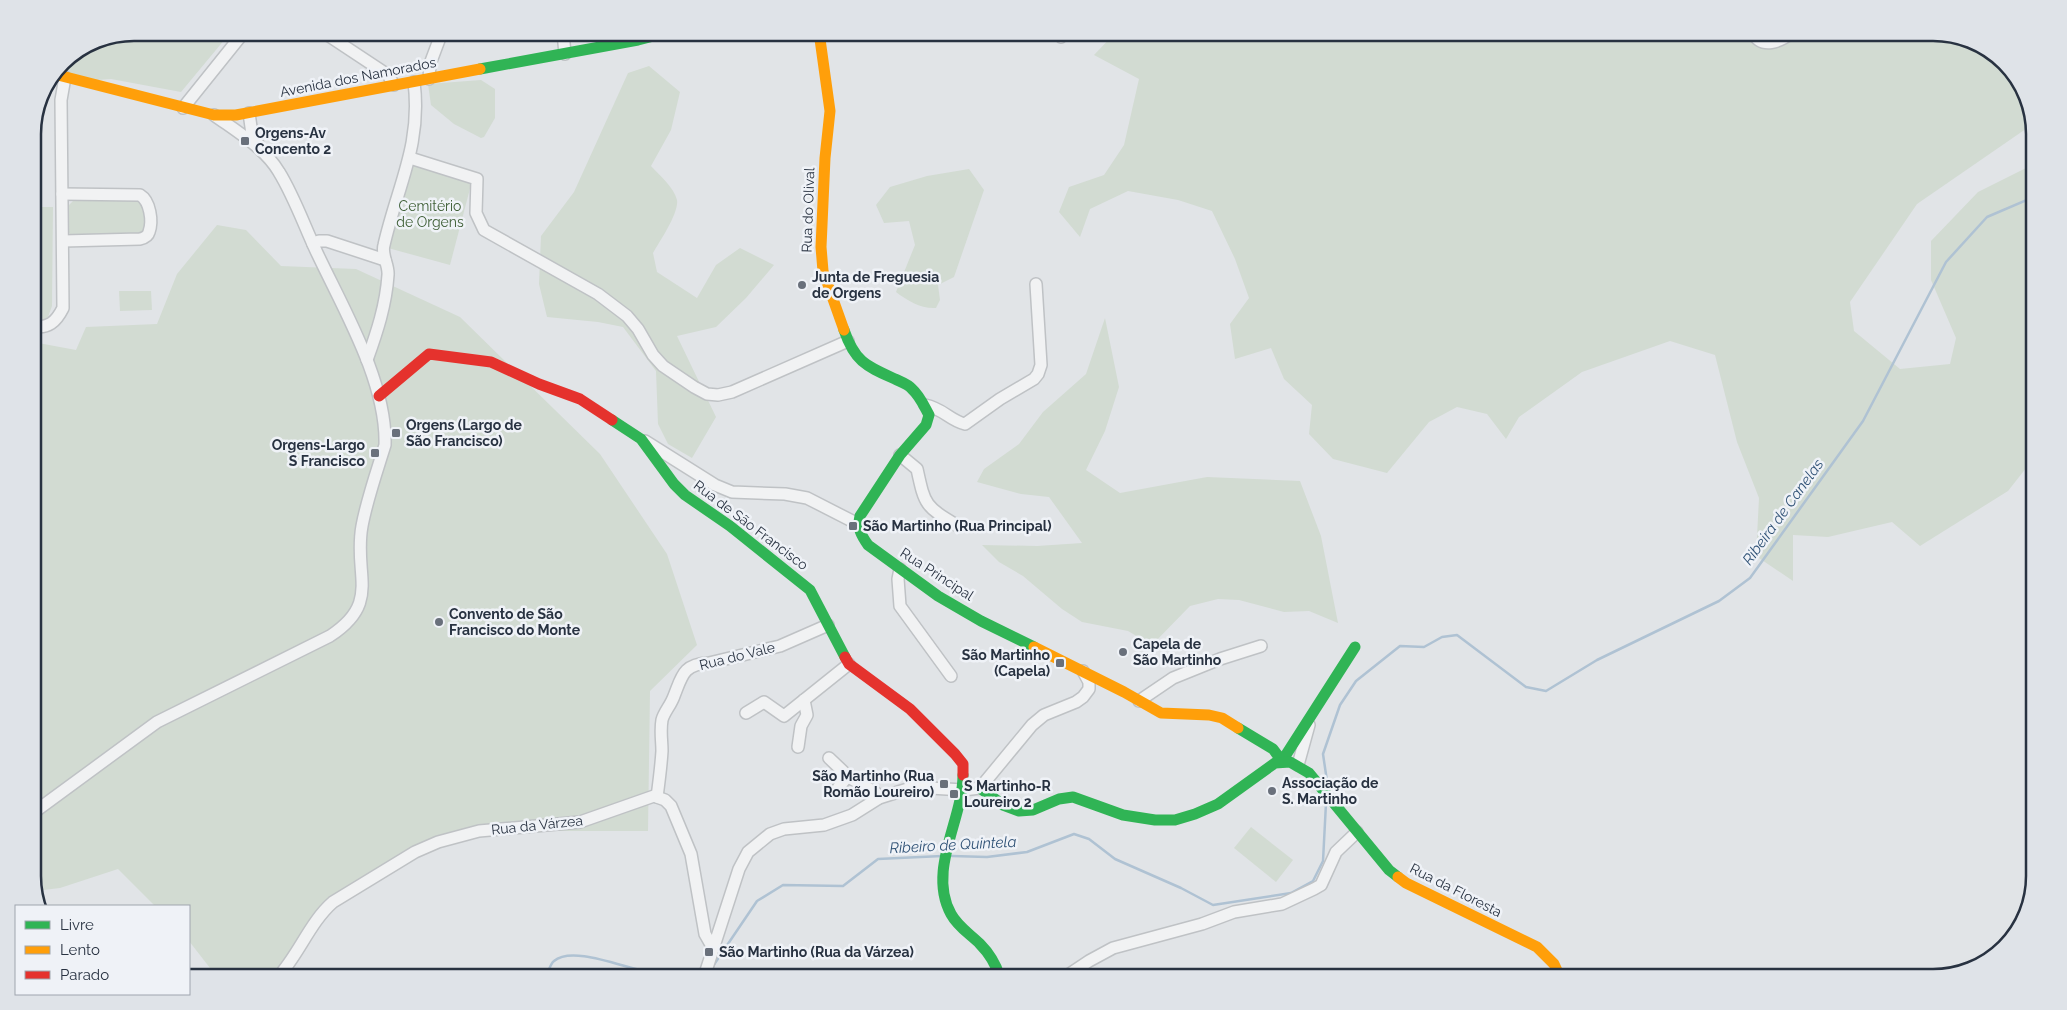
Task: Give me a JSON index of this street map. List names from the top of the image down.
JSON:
{
  "streets": {
    "street": [
      "Avenida dos Namorados",
      "Rua do Olival",
      "Rua de São Francisco",
      "Rua Principal",
      "Rua do Vale",
      "Rua da Várzea",
      "Rua da Floresta"
    ]
  },
  "crossings": [
    ["Rua de São Francisco", "Rua do Vale"],
    ["Rua Principal", "Rua da Floresta"],
    ["Rua do Vale", "Rua da Várzea"]
  ],
  "water": ["Ribeira de Canelas", "Ribeiro de Quintela"],
  "parks": ["Cemitério de Orgens"],
  "places": {
    "transit": [
      "Orgens-Av Concento 2",
      "Orgens (Largo de São Francisco)",
      "Orgens-Largo S Francisco",
      "São Martinho (Rua Principal)",
      "São Martinho (Capela)",
      "São Martinho (Rua Romão Loureiro)",
      "S Martinho-R Loureiro 2",
      "São Martinho (Rua da Várzea)"
    ],
    "other": [
      "Junta de Freguesia de Orgens",
      "Convento de São Francisco do Monte",
      "Capela de São Martinho",
      "Associação de S. Martinho"
    ]
  },
  "legend": ["Livre", "Lento", "Parado"]
}
